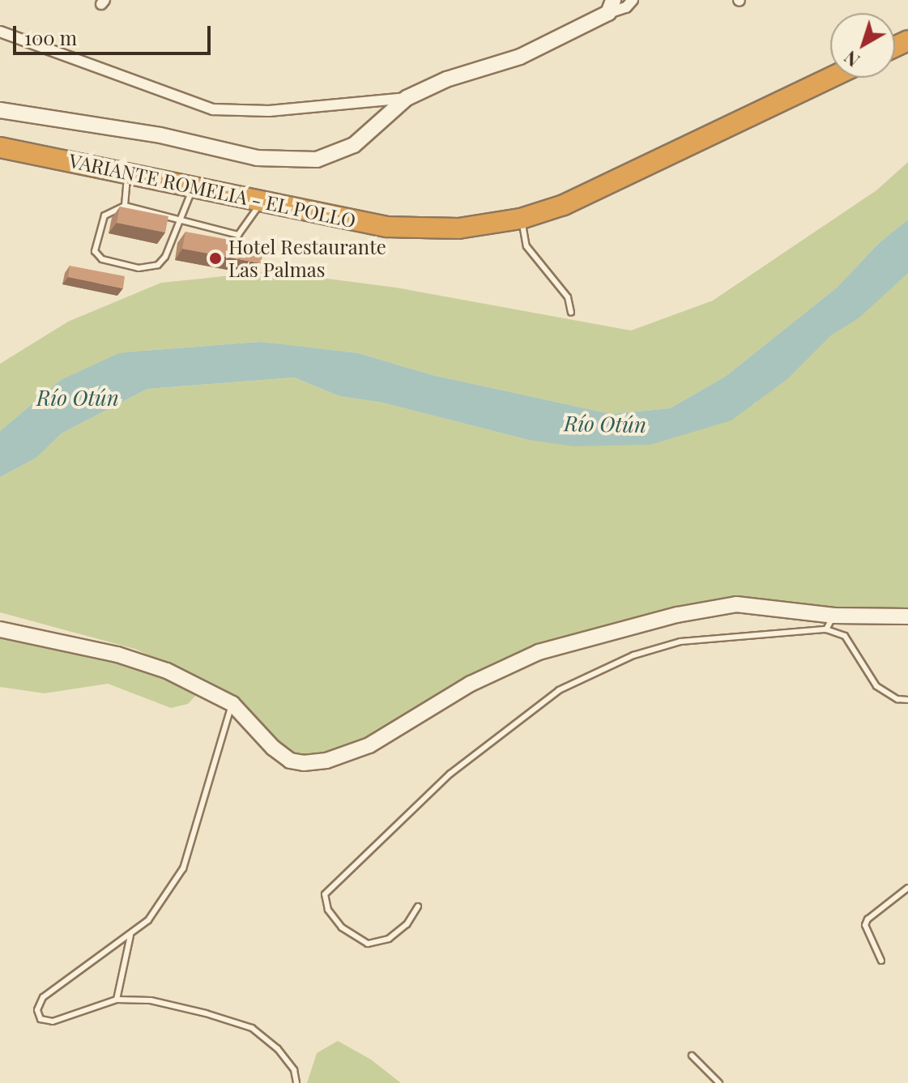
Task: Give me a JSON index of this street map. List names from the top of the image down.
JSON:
{
  "streets": {
    "highway": ["VARIANTE ROMELIA - EL POLLO"]
  },
  "water": ["Río Otún"],
  "places": ["Hotel Restaurante Las Palmas"],
  "scale_bar": "100 m",
  "north": "bottom left"
}
